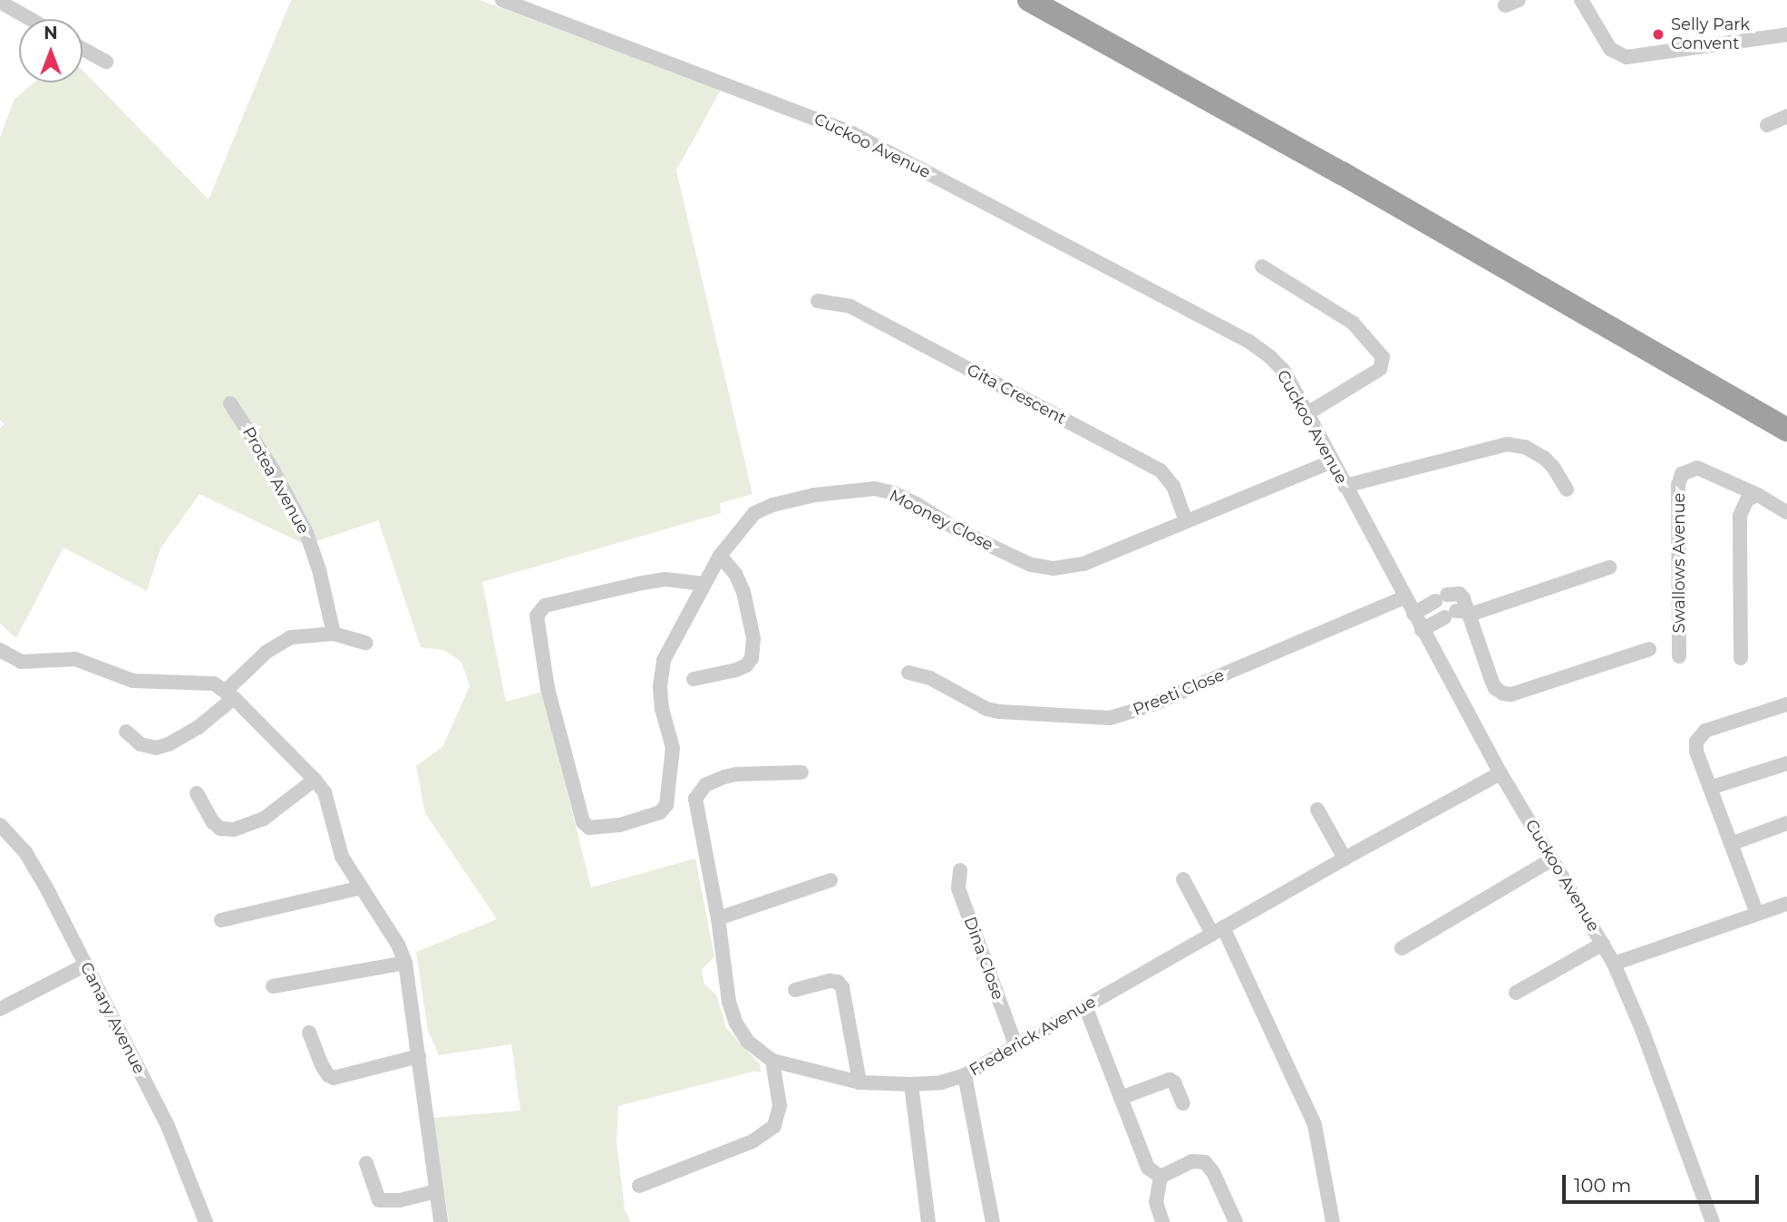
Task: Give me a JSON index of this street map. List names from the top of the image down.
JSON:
{
  "streets": {
    "street": [
      "Cuckoo Avenue",
      "Gita Crescent",
      "Protea Avenue",
      "Mooney Close",
      "Swallows Avenue",
      "Preeti Close",
      "Dina Close",
      "Canary Avenue",
      "Frederick Avenue"
    ]
  },
  "crossings": [
    ["Cuckoo Avenue", "Mooney Close"],
    ["Cuckoo Avenue", "Preeti Close"],
    ["Cuckoo Avenue", "Frederick Avenue"],
    ["Gita Crescent", "Mooney Close"],
    ["Dina Close", "Frederick Avenue"]
  ],
  "places": ["Selly Park Convent"],
  "scale_bar": "100 m",
  "north": "top"
}
